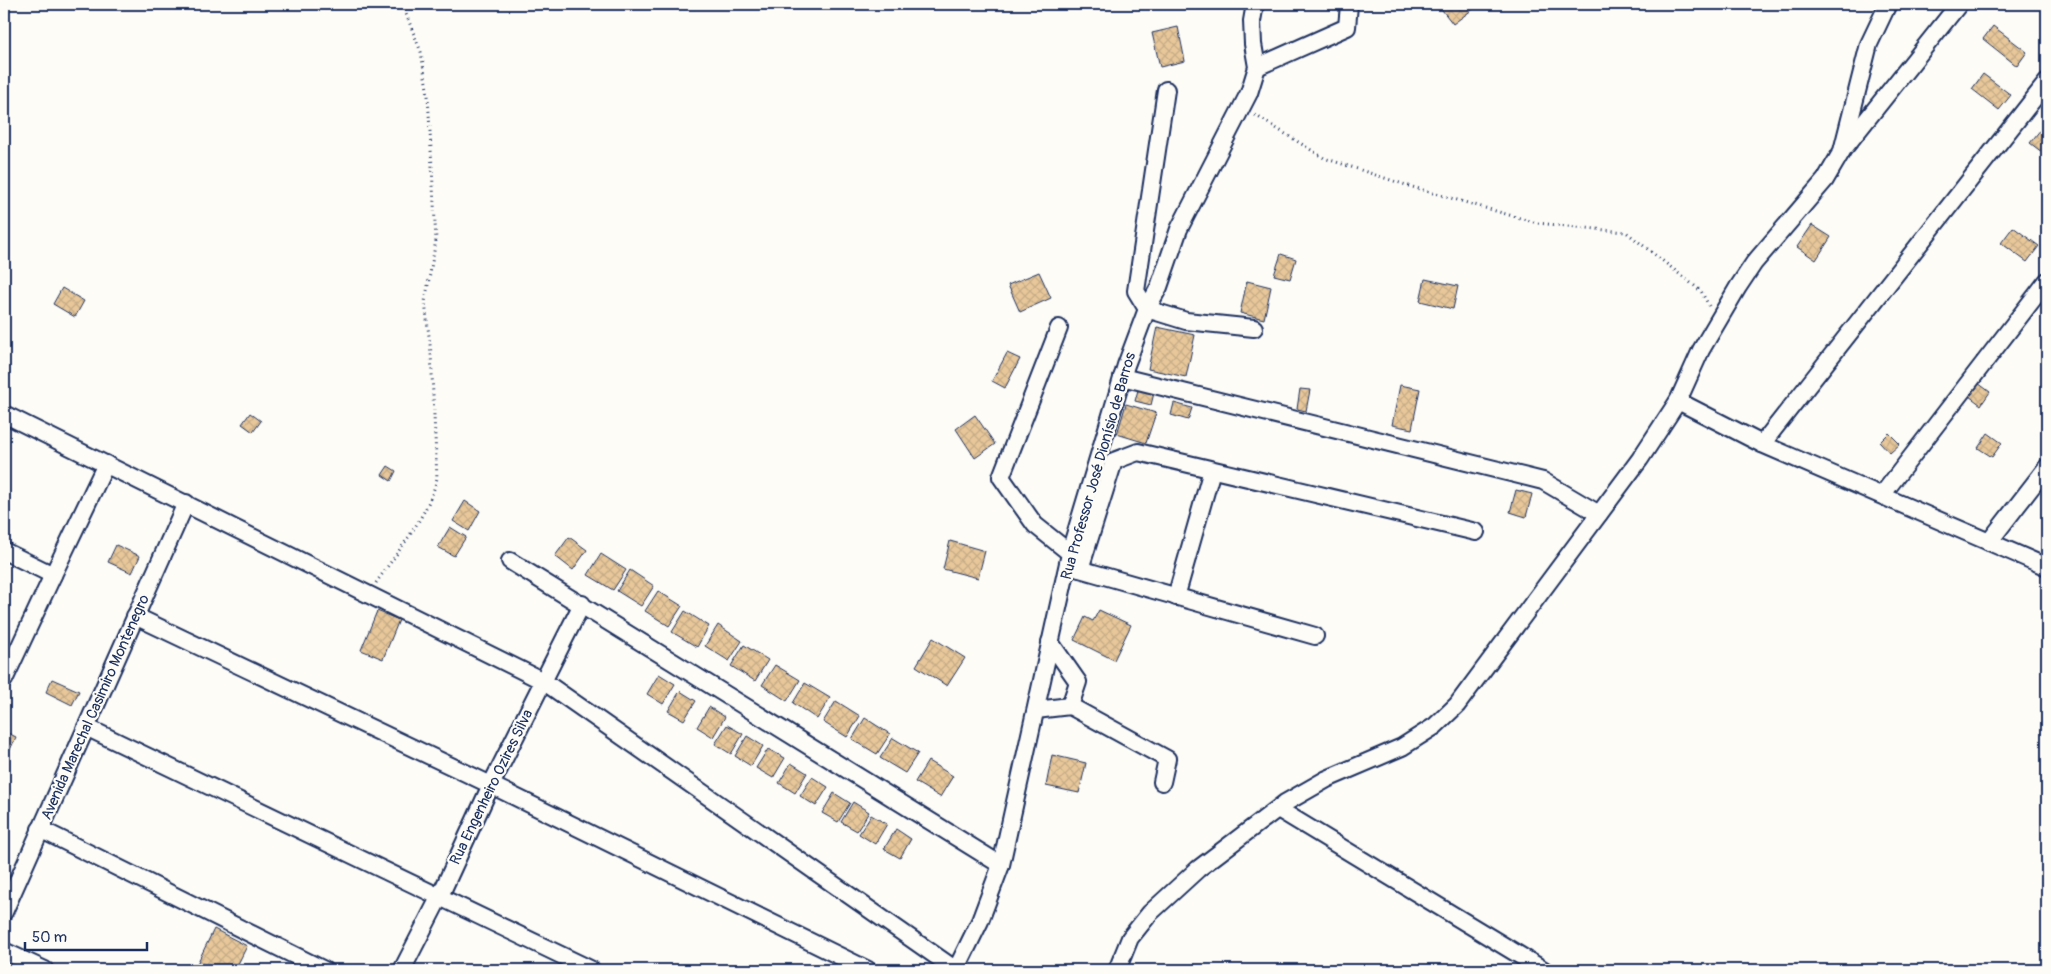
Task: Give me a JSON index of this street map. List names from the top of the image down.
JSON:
{
  "streets": {
    "street": ["Rua Professor José Dionísio de Barros", "Avenida Marechal Casimiro Montenegro", "Rua Engenheiro Ozires Silva"]
  },
  "scale_bar": "50 m"
}
